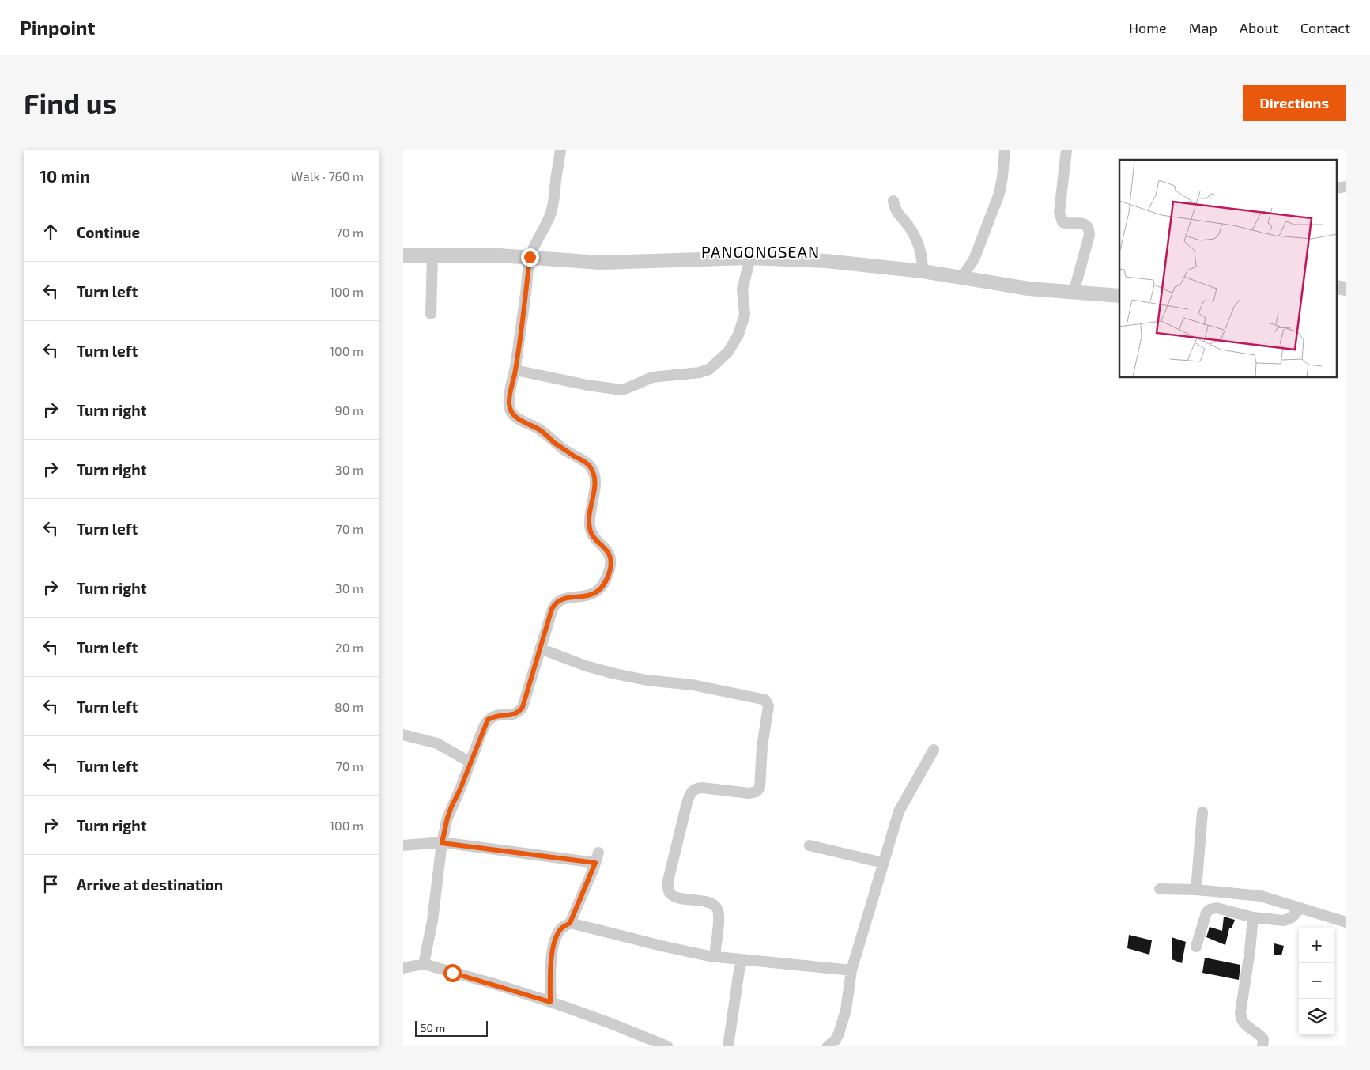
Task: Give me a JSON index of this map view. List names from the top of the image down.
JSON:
{
  "districts": ["PANGONGSEAN"],
  "scale_bar": "50 m",
  "page": {
    "header": "Pinpoint",
    "nav": [
      "Home",
      "Map",
      "About",
      "Contact"
    ],
    "buttons": "Directions",
    "title": "Find us",
    "heading": ["10 min", "Walk · 760 m"],
    "list": [
      ["Continue", "70 m"],
      ["Turn left", "100 m"],
      ["Turn left", "100 m"],
      ["Turn right", "90 m"],
      ["Turn right", "30 m"],
      ["Turn left", "70 m"],
      ["Turn right", "30 m"],
      ["Turn left", "20 m"],
      ["Turn left", "80 m"],
      ["Turn left", "70 m"],
      ["Turn right", "100 m"],
      "Arrive at destination"
    ],
    "map_buttons": ["+", "−"],
    "scale": "50 m"
  }
}
